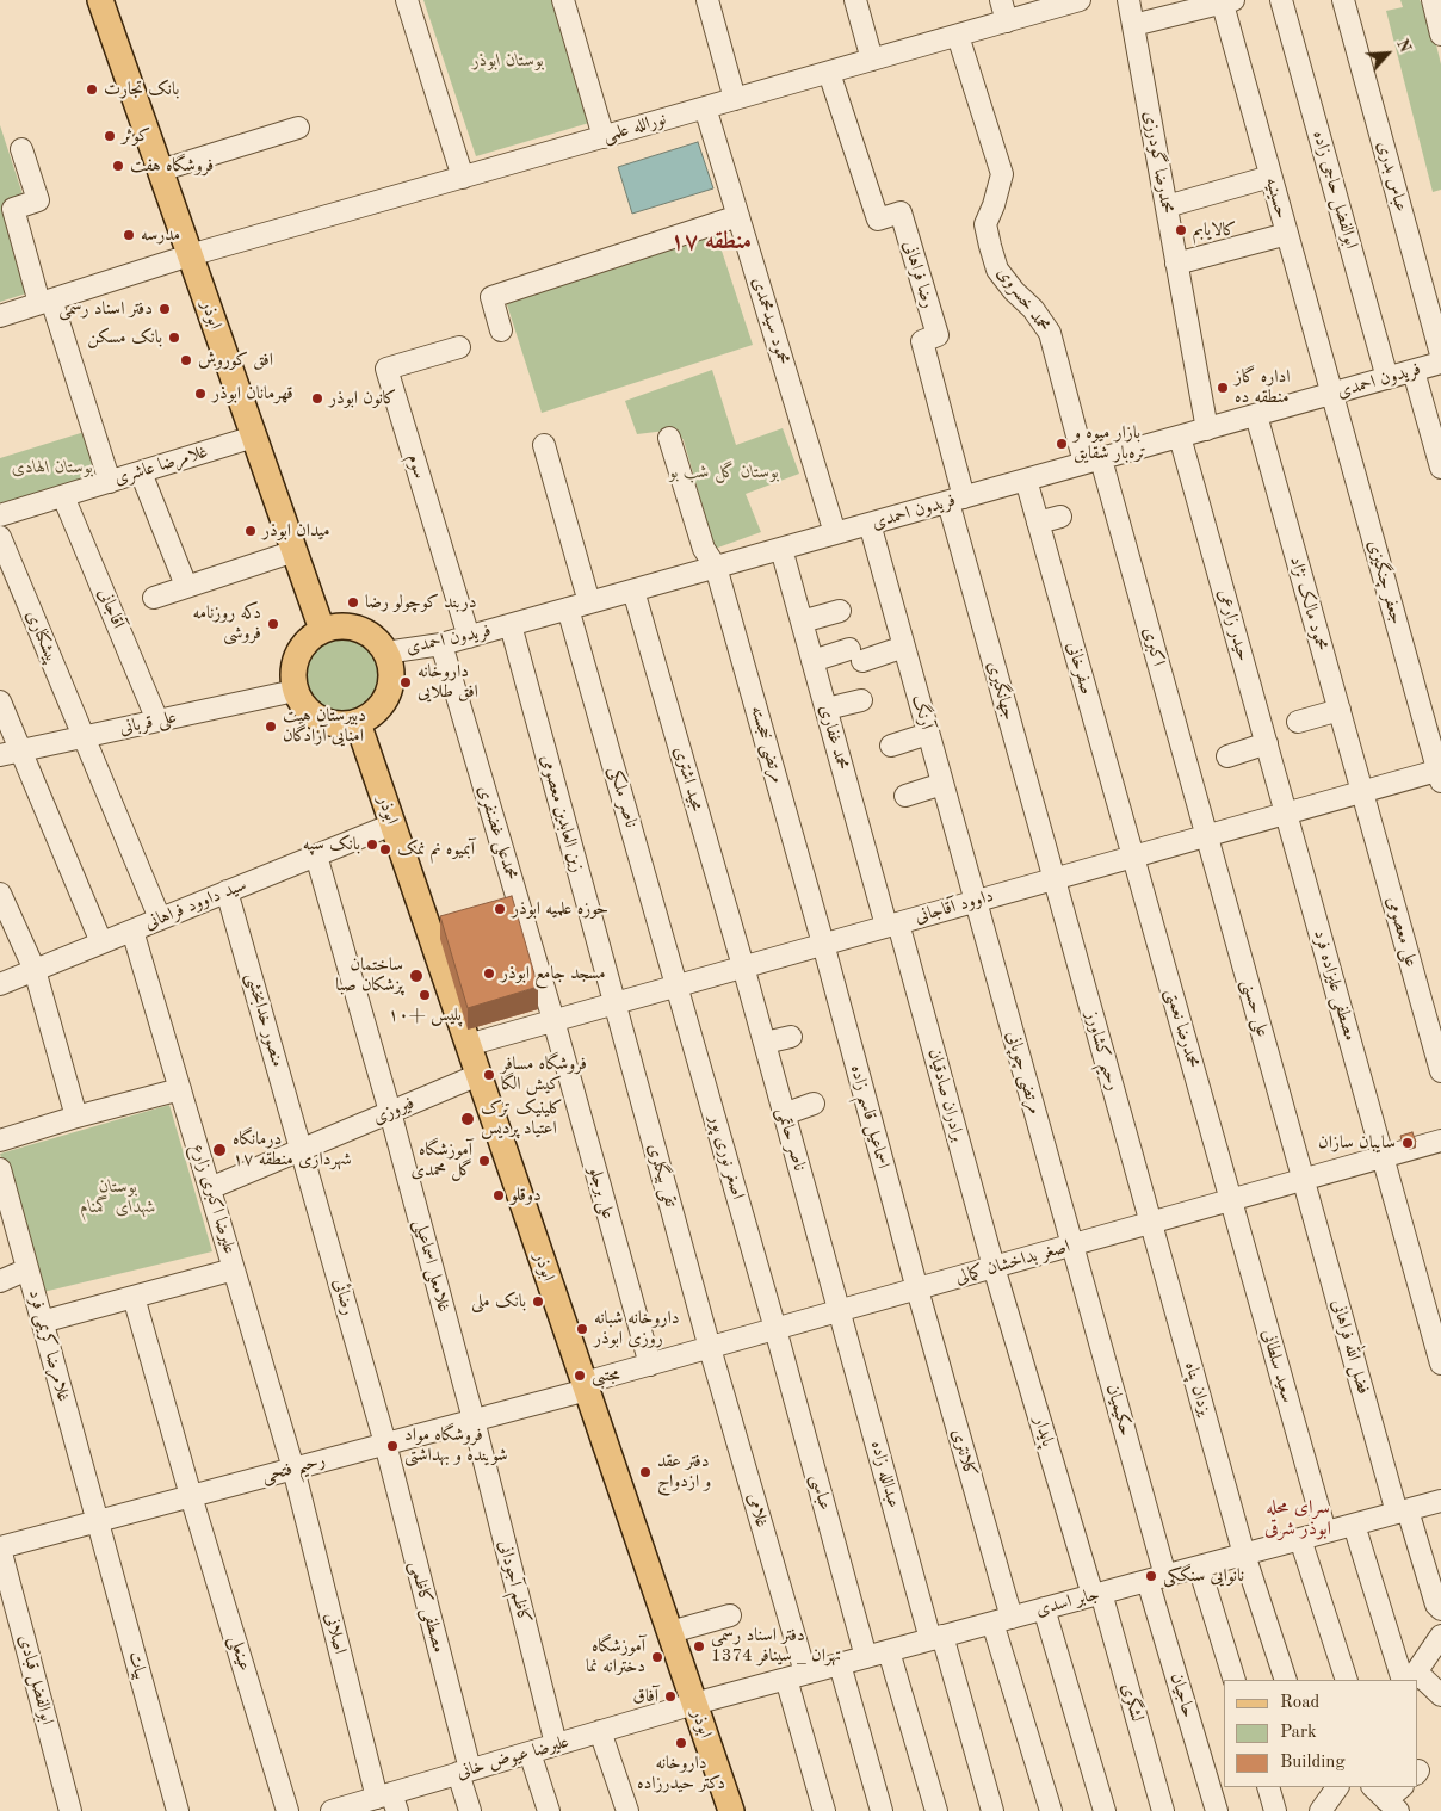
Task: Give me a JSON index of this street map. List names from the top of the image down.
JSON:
{
  "streets": {
    "main road": ["ابوذر"],
    "street": [
      "نورالله علمی",
      "محمدرضا گودرزی",
      "عباس بدری",
      "ابوالفضل حاجی زاده",
      "حسینیه",
      "رضا فراهانی",
      "محمد خسروی",
      "محمود سیدمحمدی",
      "فریدون احمدی",
      "غلامرضا عاشری",
      "سوم",
      "جعفر چنگیزی",
      "محمود مالک نژاد",
      "آقاجانی",
      "حیدر زارعی",
      "پیشکناری",
      "اکبری",
      "صفرخانی",
      "جهانگیری",
      "آرنگ",
      "علی قربانی",
      "محمد غفاری",
      "مرتضی خجسته",
      "مجید اشتری",
      "ناصر ملکی",
      "زین العابدین معصومی",
      "محمدعلی غضنفری",
      "سید داوود فراهانی",
      "داوود آقاجانی",
      "علی معصومی",
      "مصطفی علیزاده فرد",
      "علی حسنی",
      "منصور خدابخشی",
      "محمدرضا نعمتی",
      "رحیم کشاورز",
      "مرتضی چوپانی",
      "برادران صادقیان",
      "فیروزی",
      "اسماعیل قاسم زاده",
      "ناصر حاتمی",
      "اصغر نوری پور",
      "تقی بیگلری",
      "علی برجلو",
      "علیرضا اکبری زارع",
      "اصغر بداخشان کمالی",
      "غلامعلی اسماعیلی",
      "رضائی",
      "غلامرضا کریمی فرد",
      "فضل الله فراهانی",
      "سعید سلطانی",
      "یزدان پناه",
      "حکیمیان",
      "پایدار",
      "کلانتری",
      "رحیم فتحی",
      "عبدالله زاده",
      "عباسی",
      "غلامی",
      "کاظم آجودانی",
      "جابر اسدی",
      "مصطفی کاظمی",
      "اصلانی",
      "عینعلی",
      "بیات",
      "ابوالفضل قبادی",
      "حاجیان",
      "لشگری",
      "علیرضا عیوض خانی"
    ]
  },
  "crossings": [
    ["نورالله علمی", "رضا فراهانی"],
    ["نورالله علمی", "محمد خسروی"],
    ["نورالله علمی", "ابوذر"],
    ["نورالله علمی", "محمود سیدمحمدی"],
    ["محمدرضا گودرزی", "فریدون احمدی"],
    ["ابوالفضل حاجی زاده", "فریدون احمدی"],
    ["حسینیه", "فریدون احمدی"],
    ["حسینیه", "جعفر چنگیزی"],
    ["رضا فراهانی", "فریدون احمدی"],
    ["رضا فراهانی", "جهانگیری"],
    ["محمد خسروی", "فریدون احمدی"],
    ["محمد خسروی", "اکبری"],
    ["ابوذر", "فریدون احمدی"],
    ["ابوذر", "غلامرضا عاشری"],
    ["ابوذر", "علی قربانی"],
    ["ابوذر", "سید داوود فراهانی"],
    ["ابوذر", "داوود آقاجانی"],
    ["ابوذر", "فیروزی"],
    ["ابوذر", "اصغر بداخشان کمالی"],
    ["ابوذر", "رحیم فتحی"],
    ["ابوذر", "جابر اسدی"],
    ["ابوذر", "علیرضا عیوض خانی"],
    ["محمود سیدمحمدی", "فریدون احمدی"],
    ["فریدون احمدی", "سوم"],
    ["فریدون احمدی", "جعفر چنگیزی"],
    ["فریدون احمدی", "محمود مالک نژاد"],
    ["فریدون احمدی", "حیدر زارعی"],
    ["فریدون احمدی", "اکبری"],
    ["فریدون احمدی", "صفرخانی"],
    ["فریدون احمدی", "جهانگیری"],
    ["فریدون احمدی", "آرنگ"],
    ["فریدون احمدی", "علی قربانی"],
    ["فریدون احمدی", "محمد غفاری"],
    ["فریدون احمدی", "مرتضی خجسته"],
    ["فریدون احمدی", "مجید اشتری"],
    ["فریدون احمدی", "ناصر ملکی"],
    ["فریدون احمدی", "زین العابدین معصومی"],
    ["فریدون احمدی", "محمدعلی غضنفری"],
    ["غلامرضا عاشری", "آقاجانی"],
    ["جعفر چنگیزی", "داوود آقاجانی"],
    ["محمود مالک نژاد", "داوود آقاجانی"],
    ["محمود مالک نژاد", "علی معصومی"],
    ["آقاجانی", "علی قربانی"],
    ["حیدر زارعی", "داوود آقاجانی"],
    ["حیدر زارعی", "مصطفی علیزاده فرد"],
    ["پیشکناری", "علی قربانی"],
    ["پیشکناری", "سید داوود فراهانی"],
    ["اکبری", "داوود آقاجانی"],
    ["اکبری", "علی حسنی"],
    ["صفرخانی", "داوود آقاجانی"],
    ["صفرخانی", "محمدرضا نعمتی"],
    ["جهانگیری", "داوود آقاجانی"],
    ["جهانگیری", "رحیم کشاورز"],
    ["آرنگ", "داوود آقاجانی"],
    ["آرنگ", "مرتضی چوپانی"],
    ["محمد غفاری", "داوود آقاجانی"],
    ["محمد غفاری", "برادران صادقیان"],
    ["مرتضی خجسته", "داوود آقاجانی"],
    ["مرتضی خجسته", "اسماعیل قاسم زاده"],
    ["مجید اشتری", "داوود آقاجانی"],
    ["مجید اشتری", "ناصر حاتمی"],
    ["ناصر ملکی", "داوود آقاجانی"],
    ["ناصر ملکی", "اصغر نوری پور"],
    ["زین العابدین معصومی", "داوود آقاجانی"],
    ["زین العابدین معصومی", "تقی بیگلری"],
    ["محمدعلی غضنفری", "داوود آقاجانی"],
    ["محمدعلی غضنفری", "علی برجلو"],
    ["سید داوود فراهانی", "منصور خدابخشی"],
    ["سید داوود فراهانی", "علیرضا اکبری زارع"],
    ["سید داوود فراهانی", "غلامعلی اسماعیلی"],
    ["داوود آقاجانی", "علی معصومی"],
    ["داوود آقاجانی", "مصطفی علیزاده فرد"],
    ["داوود آقاجانی", "علی حسنی"],
    ["داوود آقاجانی", "محمدرضا نعمتی"],
    ["داوود آقاجانی", "رحیم کشاورز"],
    ["داوود آقاجانی", "مرتضی چوپانی"],
    ["داوود آقاجانی", "برادران صادقیان"],
    ["داوود آقاجانی", "اسماعیل قاسم زاده"],
    ["داوود آقاجانی", "ناصر حاتمی"],
    ["داوود آقاجانی", "اصغر نوری پور"],
    ["داوود آقاجانی", "تقی بیگلری"],
    ["داوود آقاجانی", "علی برجلو"],
    ["مصطفی علیزاده فرد", "اصغر بداخشان کمالی"],
    ["علی حسنی", "اصغر بداخشان کمالی"],
    ["علی حسنی", "فضل الله فراهانی"],
    ["منصور خدابخشی", "فیروزی"],
    ["منصور خدابخشی", "رضائی"],
    ["محمدرضا نعمتی", "اصغر بداخشان کمالی"],
    ["محمدرضا نعمتی", "سعید سلطانی"],
    ["رحیم کشاورز", "اصغر بداخشان کمالی"],
    ["رحیم کشاورز", "یزدان پناه"],
    ["مرتضی چوپانی", "اصغر بداخشان کمالی"],
    ["مرتضی چوپانی", "حکیمیان"],
    ["برادران صادقیان", "اصغر بداخشان کمالی"],
    ["برادران صادقیان", "پایدار"],
    ["فیروزی", "علیرضا اکبری زارع"],
    ["فیروزی", "غلامعلی اسماعیلی"],
    ["فیروزی", "رضائی"],
    ["اسماعیل قاسم زاده", "اصغر بداخشان کمالی"],
    ["اسماعیل قاسم زاده", "کلانتری"],
    ["ناصر حاتمی", "اصغر بداخشان کمالی"],
    ["ناصر حاتمی", "عبدالله زاده"],
    ["اصغر نوری پور", "اصغر بداخشان کمالی"],
    ["اصغر نوری پور", "عباسی"],
    ["تقی بیگلری", "اصغر بداخشان کمالی"],
    ["تقی بیگلری", "غلامی"],
    ["علی برجلو", "اصغر بداخشان کمالی"],
    ["علیرضا اکبری زارع", "رحیم فتحی"],
    ["علیرضا اکبری زارع", "اصلانی"],
    ["اصغر بداخشان کمالی", "فضل الله فراهانی"],
    ["اصغر بداخشان کمالی", "سعید سلطانی"],
    ["اصغر بداخشان کمالی", "یزدان پناه"],
    ["اصغر بداخشان کمالی", "حکیمیان"],
    ["اصغر بداخشان کمالی", "پایدار"],
    ["اصغر بداخشان کمالی", "کلانتری"],
    ["اصغر بداخشان کمالی", "رحیم فتحی"],
    ["اصغر بداخشان کمالی", "عبدالله زاده"],
    ["اصغر بداخشان کمالی", "عباسی"],
    ["اصغر بداخشان کمالی", "غلامی"],
    ["غلامعلی اسماعیلی", "رحیم فتحی"],
    ["غلامعلی اسماعیلی", "کاظم آجودانی"],
    ["رضائی", "رحیم فتحی"],
    ["رضائی", "مصطفی کاظمی"],
    ["غلامرضا کریمی فرد", "رحیم فتحی"],
    ["غلامرضا کریمی فرد", "بیات"],
    ["فضل الله فراهانی", "جابر اسدی"],
    ["سعید سلطانی", "جابر اسدی"],
    ["یزدان پناه", "جابر اسدی"],
    ["حکیمیان", "جابر اسدی"],
    ["حکیمیان", "حاجیان"],
    ["پایدار", "جابر اسدی"],
    ["پایدار", "لشگری"],
    ["کلانتری", "جابر اسدی"],
    ["رحیم فتحی", "کاظم آجودانی"],
    ["رحیم فتحی", "مصطفی کاظمی"],
    ["رحیم فتحی", "اصلانی"],
    ["رحیم فتحی", "عینعلی"],
    ["رحیم فتحی", "بیات"],
    ["رحیم فتحی", "ابوالفضل قبادی"],
    ["عبدالله زاده", "جابر اسدی"],
    ["عباسی", "جابر اسدی"],
    ["غلامی", "جابر اسدی"],
    ["کاظم آجودانی", "علیرضا عیوض خانی"],
    ["جابر اسدی", "حاجیان"],
    ["جابر اسدی", "لشگری"],
    ["جابر اسدی", "علیرضا عیوض خانی"],
    ["مصطفی کاظمی", "علیرضا عیوض خانی"],
    ["اصلانی", "علیرضا عیوض خانی"]
  ],
  "districts": ["منطقه ۱۷", "سرای محله ابوذر شرقی"],
  "parks": [
    "بوستان ابوذر",
    "بوستان الهادی",
    "بوستان گل شب بو",
    "بوستان شهدای گمنام"
  ],
  "places": [
    "بانک تجارت",
    "کوثر",
    "فروشگاه هفت",
    "کالایابم",
    "مدرسه",
    "دفتر اسناد رسمی",
    "بانک مسکن",
    "افق کوروش",
    "اداره گاز منطقه ده",
    "قهرمانان ابوذر",
    "کانون ابوذر",
    "بازار میوه و تره‌بار شقایق",
    "میدان ابوذر",
    "دربند کوچولو رضا",
    "دکه روزنامه فروشی",
    "داروخانه افق طلایی",
    "دبیرستان هیت امنایی آزادگان",
    "بانک سپه",
    "آبمیوه نم نمک",
    "حوزه علمیه ابوذر",
    "مسجد جامع ابوذر",
    "ساختمان پزشکان صبا",
    "پلیس +۱۰",
    "فروشگاه مسافر کیش الگا",
    "کلینیک ترک اعتیاد پردیس",
    "سایبان سازان",
    "درمانگاه شهرداری منطقه ۱۷",
    "آموزشگاه گل محمدی",
    "دوقلو",
    "بانک ملی",
    "داروخانه شبانه روزی ابوذر",
    "مجتبی",
    "فروشگاه مواد شوینده و بهداشتی",
    "دفتر عقد و ازدواج",
    "نانوایی سنگکی",
    "دفتر اسناد رسمی 1374 تهران _ سینافر",
    "آموزشگاه دخترانه نما",
    "آفاق",
    "داروخانه دکتر حیدرزاده"
  ],
  "legend": ["Road", "Park", "Building"],
  "north": "top right"
}
